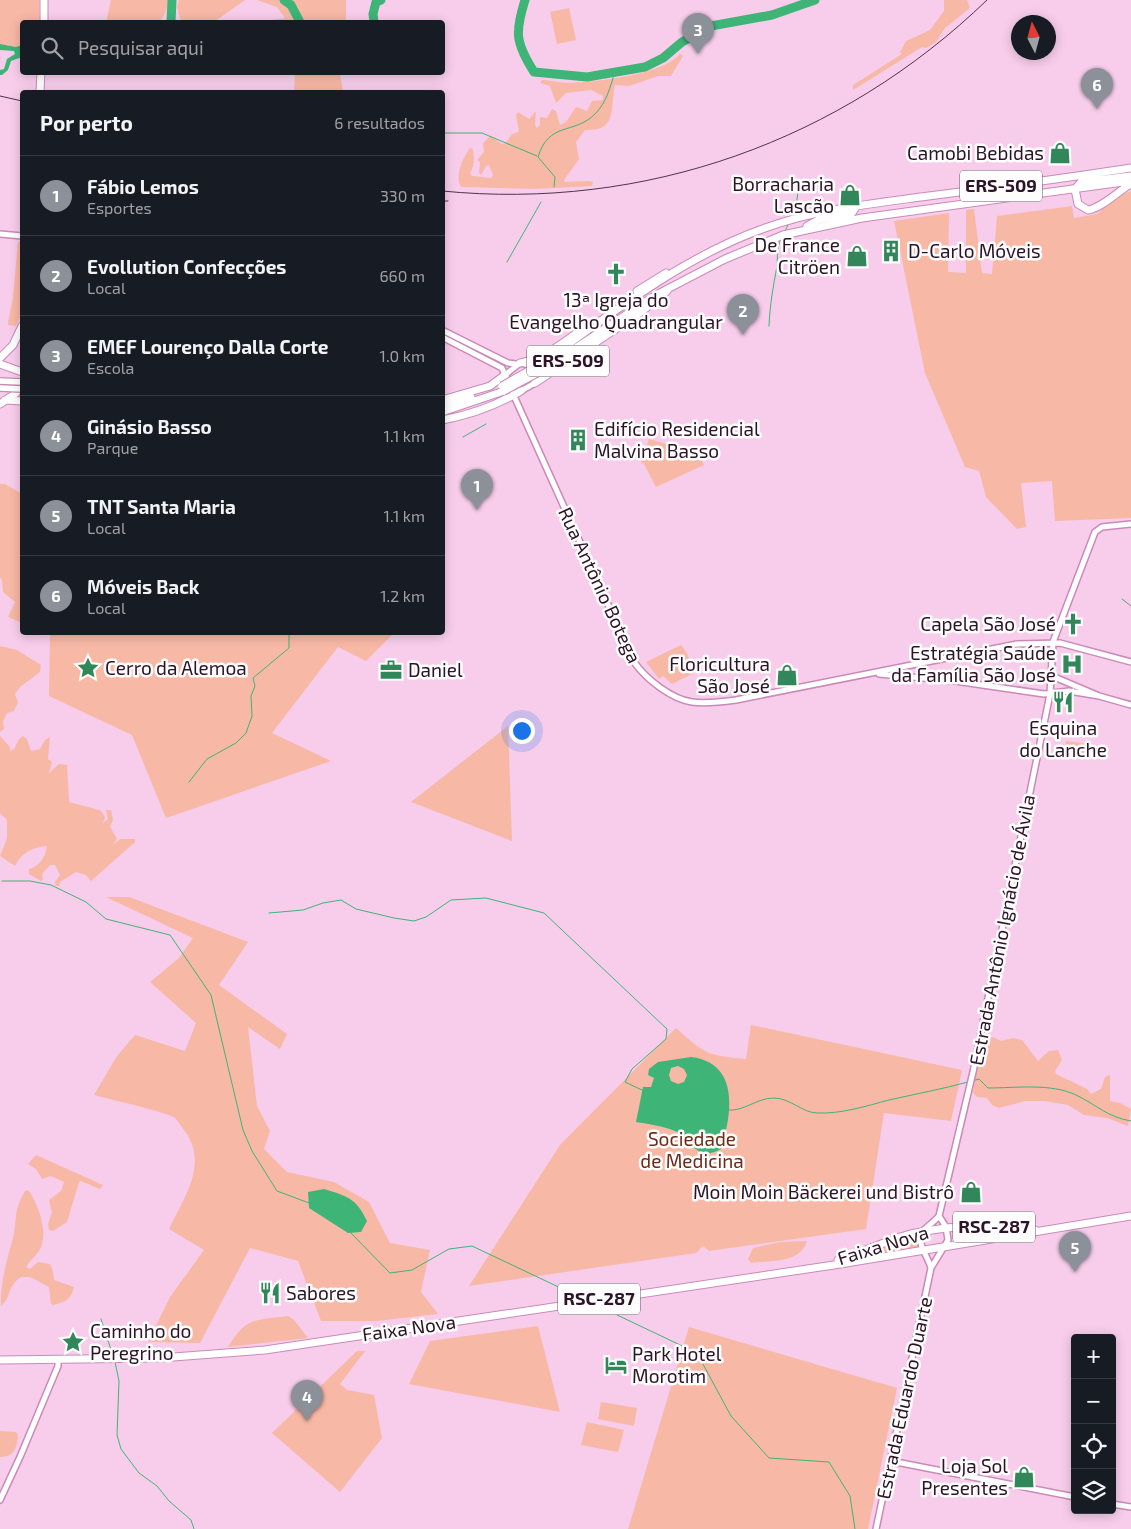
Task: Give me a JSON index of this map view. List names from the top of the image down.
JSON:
{
  "streets": {
    "highway": ["ERS-509", "RSC-287", "Faixa Nova"],
    "street": ["Rua Antônio Botega", "Estrada Antônio Ignácio de Ávila", "Estrada Eduardo Duarte"]
  },
  "crossings": [
    ["ERS-509", "Rua Antônio Botega"],
    ["Rua Antônio Botega", "Estrada Antônio Ignácio de Ávila"],
    ["Faixa Nova", "Estrada Eduardo Duarte"]
  ],
  "parks": ["Sociedade de Medicina"],
  "places": {
    "shop": [
      "Camobi Bebidas",
      "Borracharia Lascão",
      "De France Citröen",
      "Floricultura São José",
      "Moin Moin Bäckerei und Bistrô",
      "Loja Sol Presentes"
    ],
    "building": ["D-Carlo Móveis", "Edifício Residencial Malvina Basso"],
    "church": ["13ª Igreja do Evangelho Quadrangular", "Capela São José"],
    "hospital": ["Estratégia Saúde da Família São José"],
    "place": ["Cerro da Alemoa", "Caminho do Peregrino"],
    "office": ["Daniel"],
    "restaurant": ["Esquina do Lanche", "Sabores"],
    "hotel": ["Park Hotel Morotim"]
  },
  "north": "top",
  "page": {
    "pins": [
      "3",
      "6",
      "2",
      "1",
      "5",
      "4"
    ],
    "search": "Pesquisar aqui",
    "heading": ["Por perto", "6 resultados"],
    "list": [
      {
        "mark": "1",
        "name": "Fábio Lemos",
        "note": "Esportes",
        "value": "330 m"
      },
      {
        "mark": "2",
        "name": "Evollution Confecções",
        "note": "Local",
        "value": "660 m"
      },
      {
        "mark": "3",
        "name": "EMEF Lourenço Dalla Corte",
        "note": "Escola",
        "value": "1.0 km"
      },
      {
        "mark": "4",
        "name": "Ginásio Basso",
        "note": "Parque",
        "value": "1.1 km"
      },
      {
        "mark": "5",
        "name": "TNT Santa Maria",
        "note": "Local",
        "value": "1.1 km"
      },
      {
        "mark": "6",
        "name": "Móveis Back",
        "note": "Local",
        "value": "1.2 km"
      }
    ],
    "map_buttons": ["+", "−"]
  }
}
